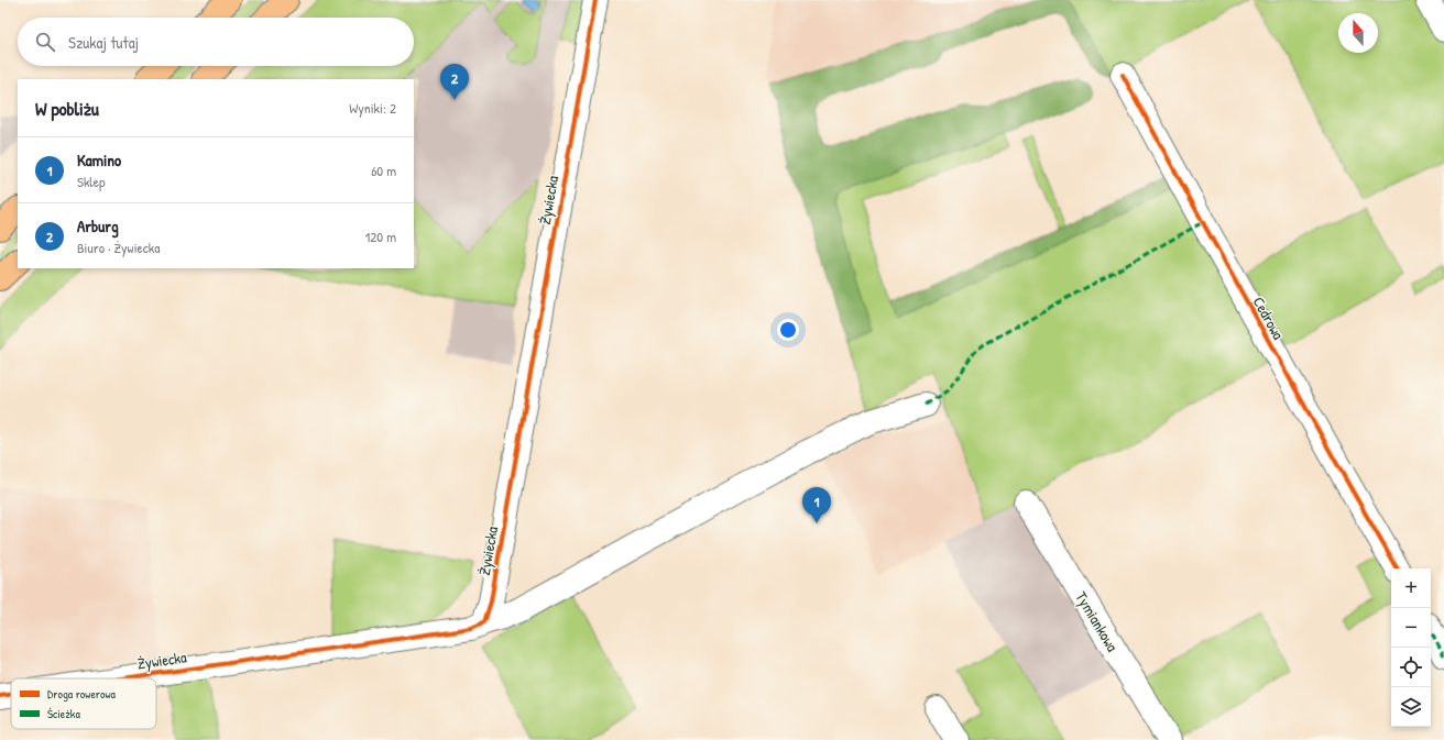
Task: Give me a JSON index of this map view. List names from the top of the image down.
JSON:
{
  "streets": {
    "street": ["Żywiecka", "Cedrowa", "Tymiankowa"]
  },
  "legend": ["Droga rowerowa", "Ścieżka"],
  "north": "top",
  "page": {
    "search": "Szukaj tutaj",
    "pins": ["2", "1"],
    "heading": ["W pobliżu", "Wyniki: 2"],
    "list": [
      {
        "mark": "1",
        "name": "Kamino",
        "note": "Sklep",
        "value": "60 m"
      },
      {
        "mark": "2",
        "name": "Arburg",
        "note": "Biuro · Żywiecka",
        "value": "120 m"
      }
    ],
    "map_buttons": ["+", "−"]
  }
}
